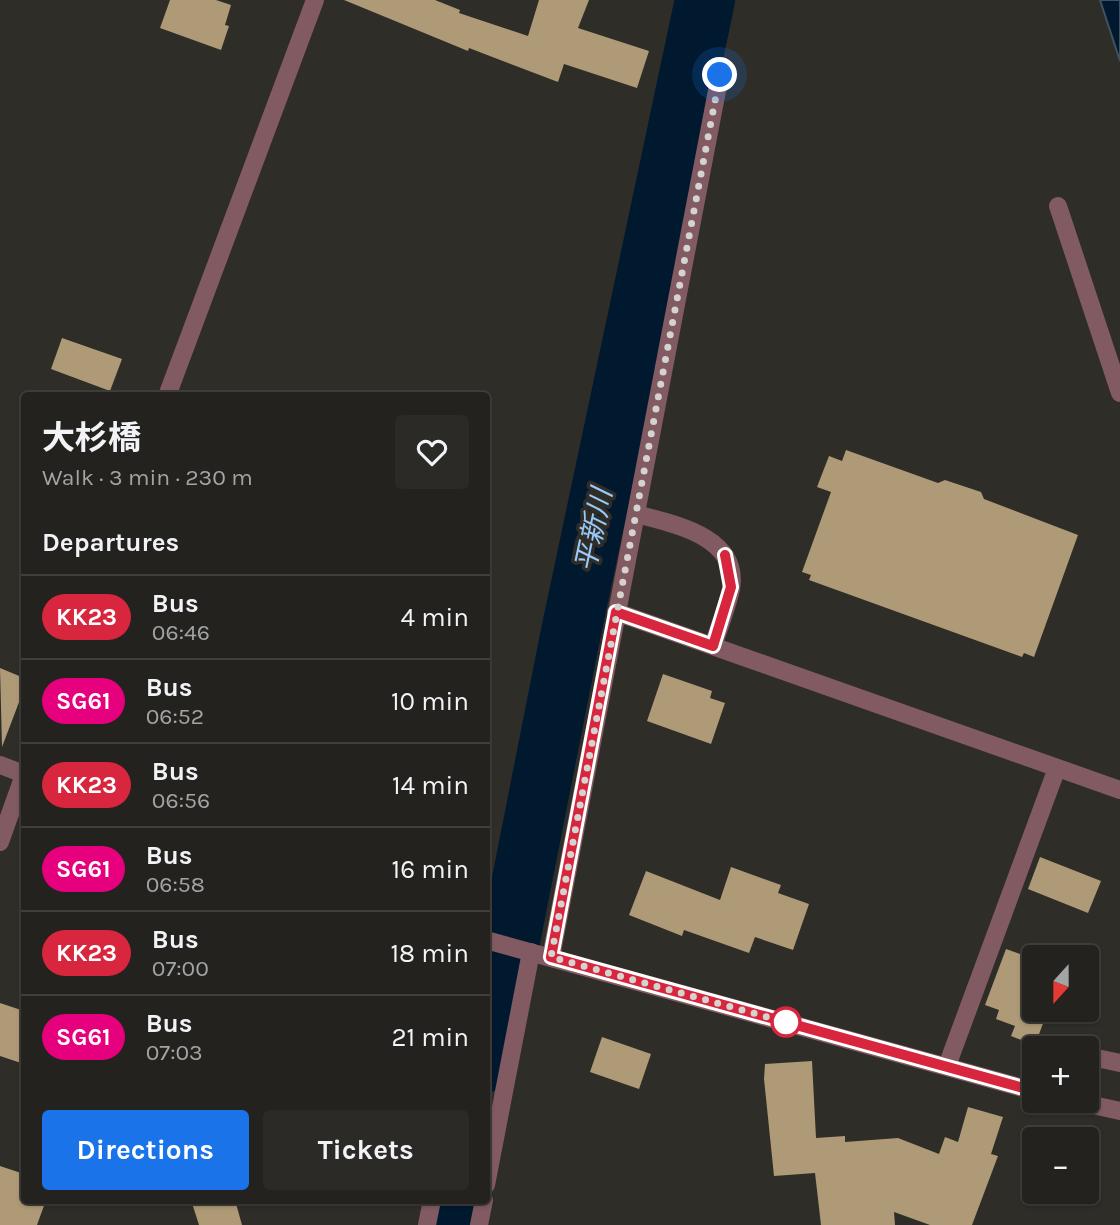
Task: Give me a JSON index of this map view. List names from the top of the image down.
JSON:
{
  "water": ["平新川"],
  "lines": ["bus line KK23"],
  "north": "bottom",
  "page": {
    "heading": [
      ["大杉橋", "Walk · 3 min · 230 m"],
      "Departures"
    ],
    "list": [
      {
        "mark": "KK23",
        "name": "Bus",
        "note": "06:46",
        "value": "4 min"
      },
      {
        "mark": "SG61",
        "name": "Bus",
        "note": "06:52",
        "value": "10 min"
      },
      {
        "mark": "KK23",
        "name": "Bus",
        "note": "06:56",
        "value": "14 min"
      },
      {
        "mark": "SG61",
        "name": "Bus",
        "note": "06:58",
        "value": "16 min"
      },
      {
        "mark": "KK23",
        "name": "Bus",
        "note": "07:00",
        "value": "18 min"
      },
      {
        "mark": "SG61",
        "name": "Bus",
        "note": "07:03",
        "value": "21 min"
      }
    ],
    "map_buttons": ["+", "−"],
    "buttons": ["Directions", "Tickets"]
  }
}
